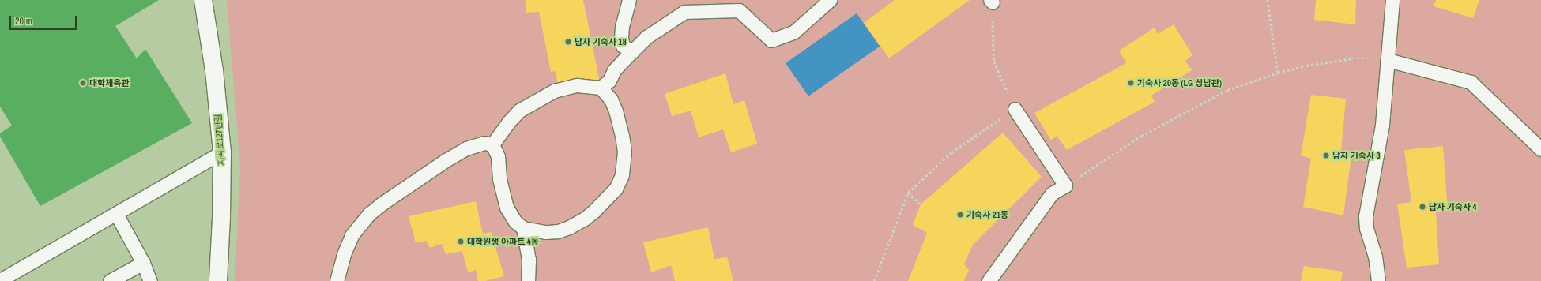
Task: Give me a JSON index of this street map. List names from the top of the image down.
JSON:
{
  "streets": {
    "street": ["지곡로127번길"]
  },
  "places": [
    "남자 기숙사 18",
    "대학체육관",
    "기숙사 20동 (LG 상남관)",
    "남자 기숙사 3",
    "남자 기숙사 4",
    "기숙사 21동",
    "대학원생 아파트 4동"
  ],
  "scale_bar": "20 m"
}
